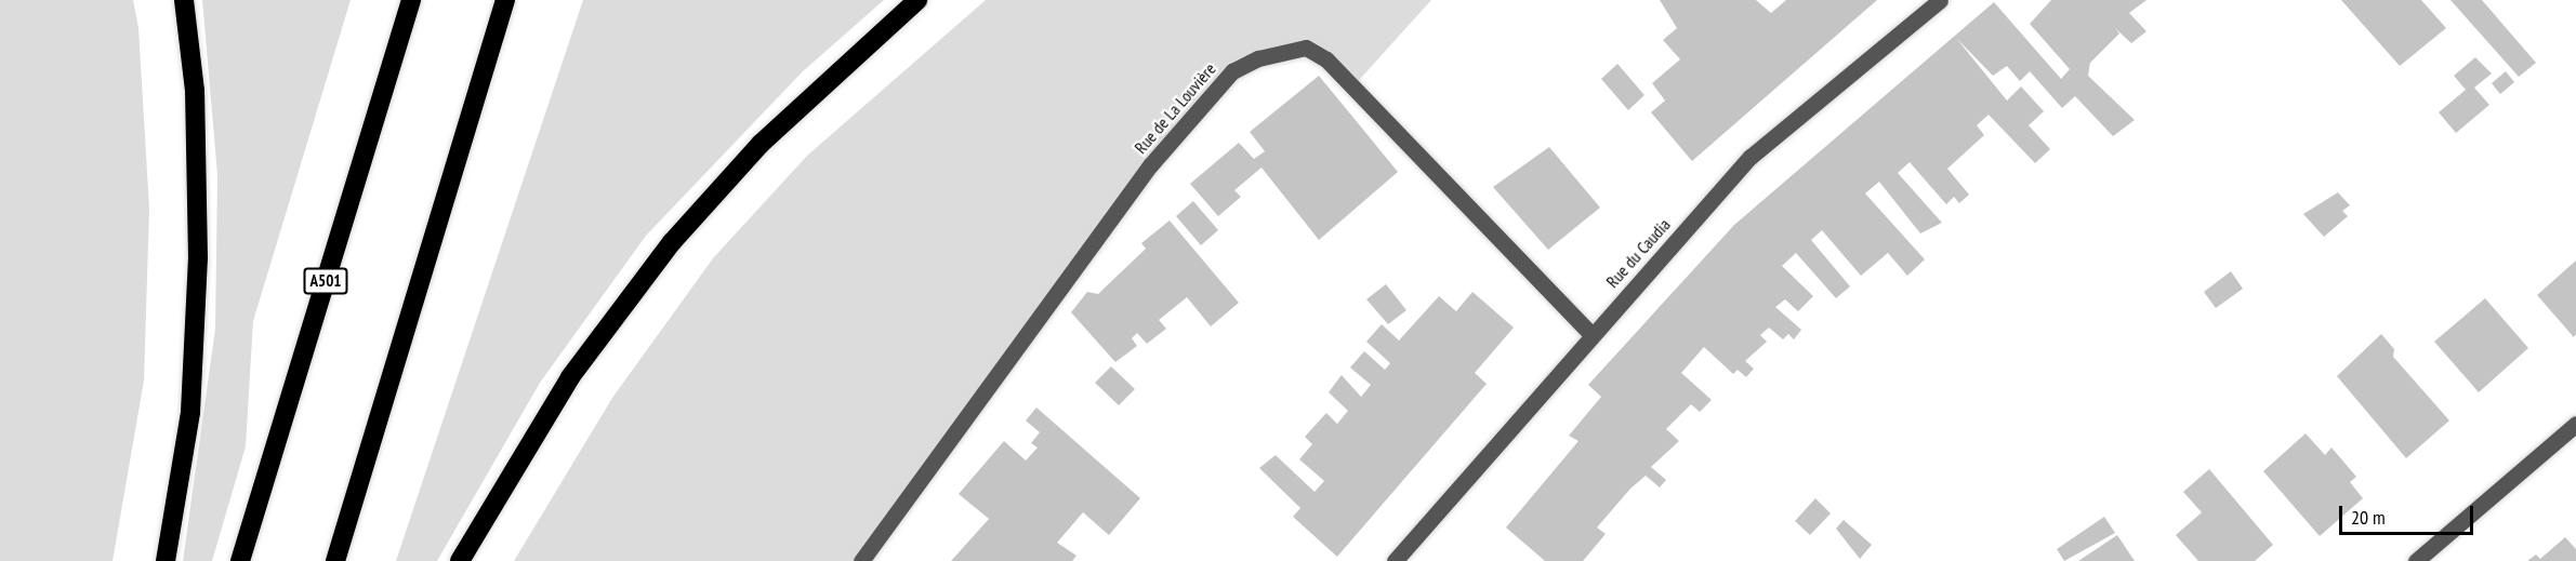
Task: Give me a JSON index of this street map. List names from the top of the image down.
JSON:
{
  "streets": {
    "highway": ["A501"],
    "street": ["Rue de La Louvière", "Rue du Caudia"]
  },
  "crossings": [
    ["Rue de La Louvière", "Rue du Caudia"]
  ],
  "scale_bar": "20 m"
}
